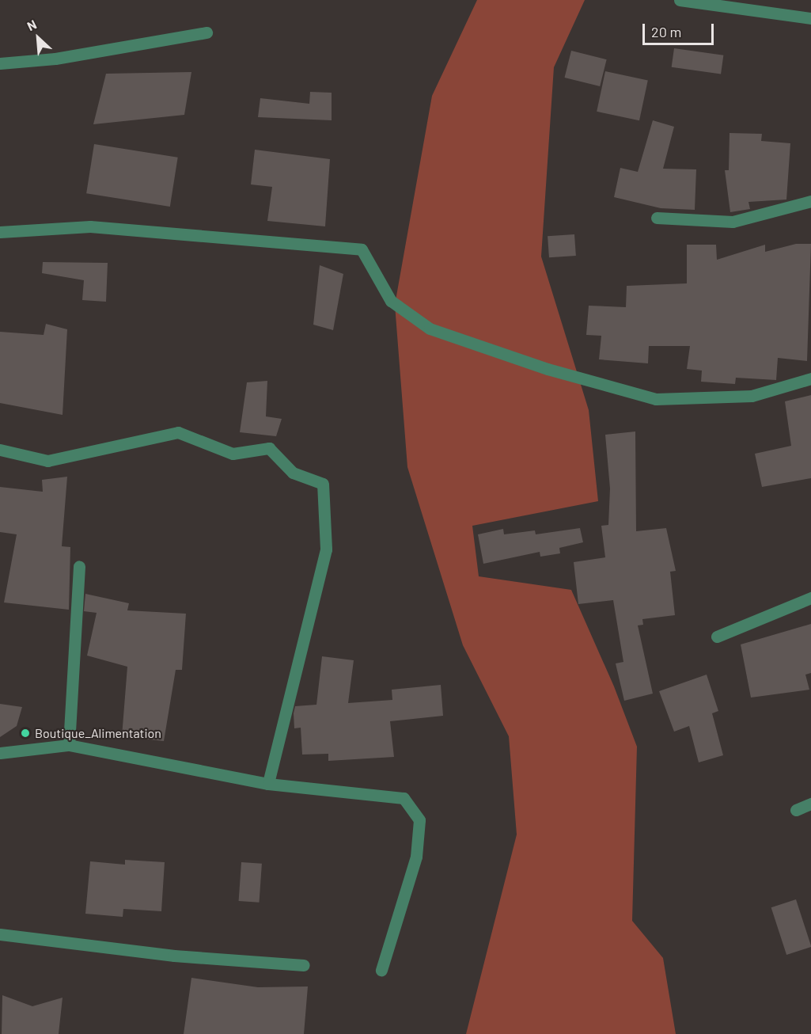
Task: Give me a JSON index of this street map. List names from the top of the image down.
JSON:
{
  "places": ["Boutique_Alimentation"],
  "scale_bar": "20 m",
  "north": "top left"
}
